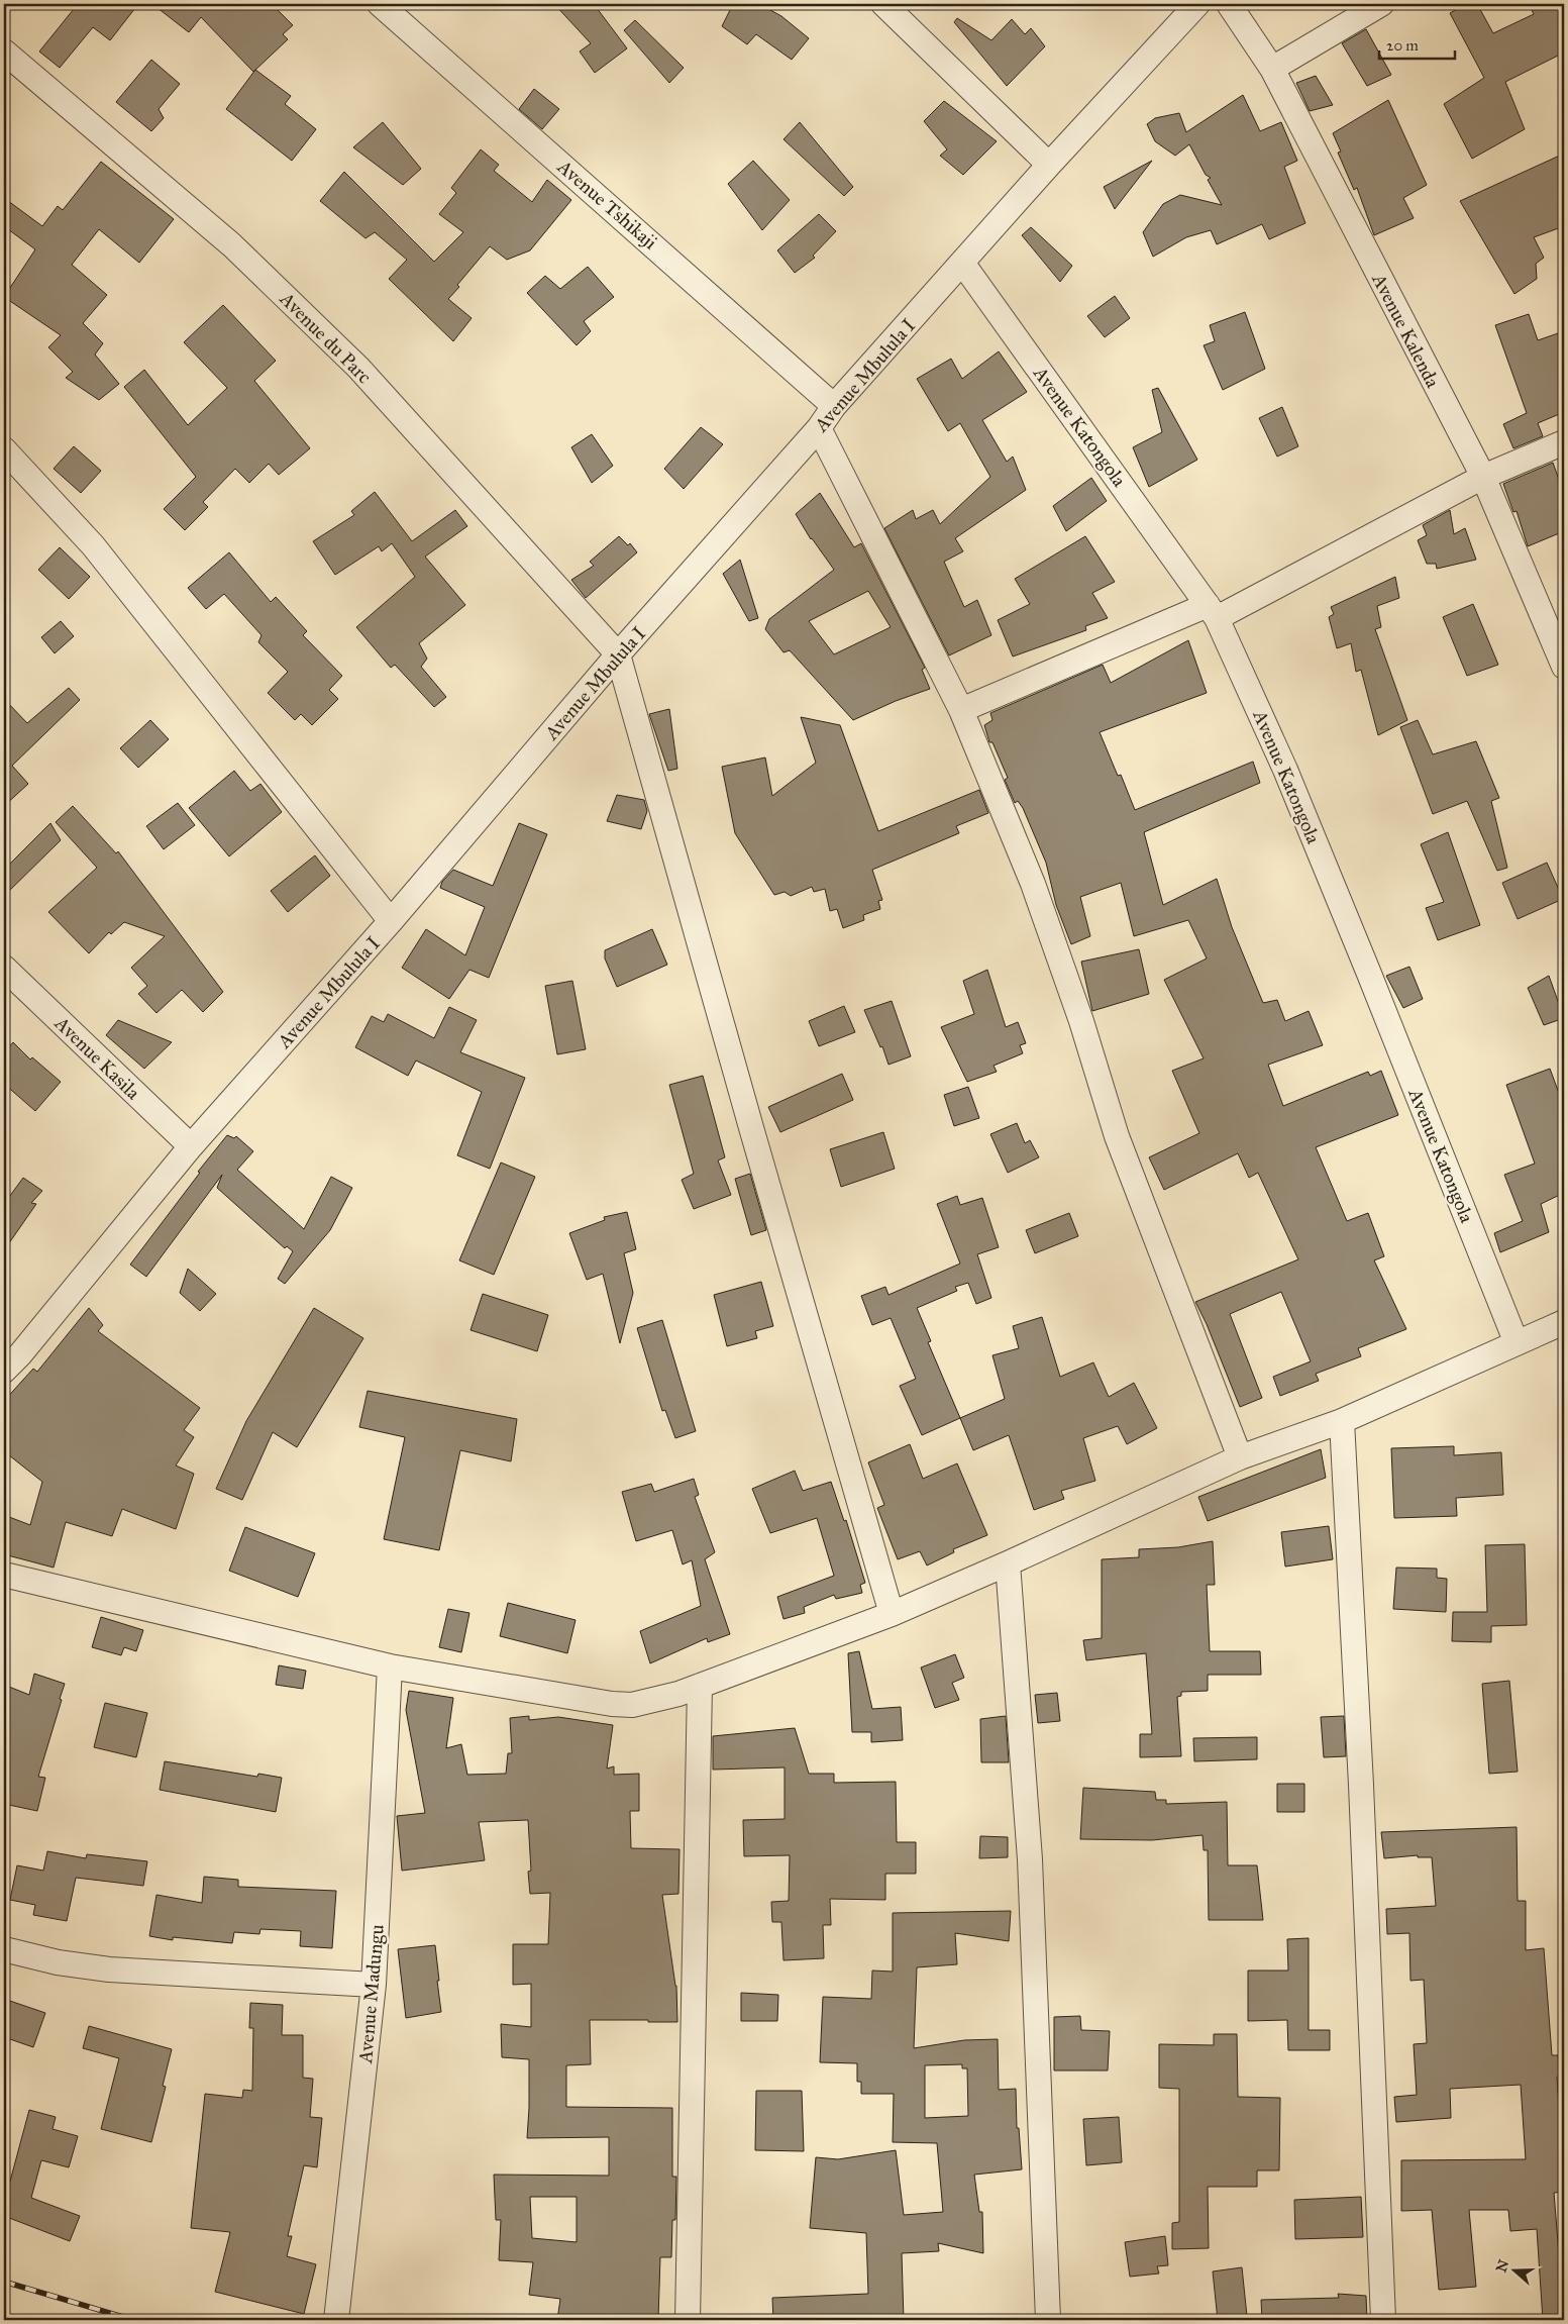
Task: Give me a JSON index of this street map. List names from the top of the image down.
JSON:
{
  "streets": {
    "street": [
      "Avenue Tshikaji",
      "Avenue Kalenda",
      "Avenue du Parc",
      "Avenue Mbulula I",
      "Avenue Katongola",
      "Avenue Kasila",
      "Avenue Madungu"
    ]
  },
  "crossings": [
    ["Avenue Tshikaji", "Avenue Mbulula I"],
    ["Avenue du Parc", "Avenue Mbulula I"],
    ["Avenue Mbulula I", "Avenue Katongola"],
    ["Avenue Mbulula I", "Avenue Kasila"]
  ],
  "scale_bar": "20 m",
  "north": "left"
}
